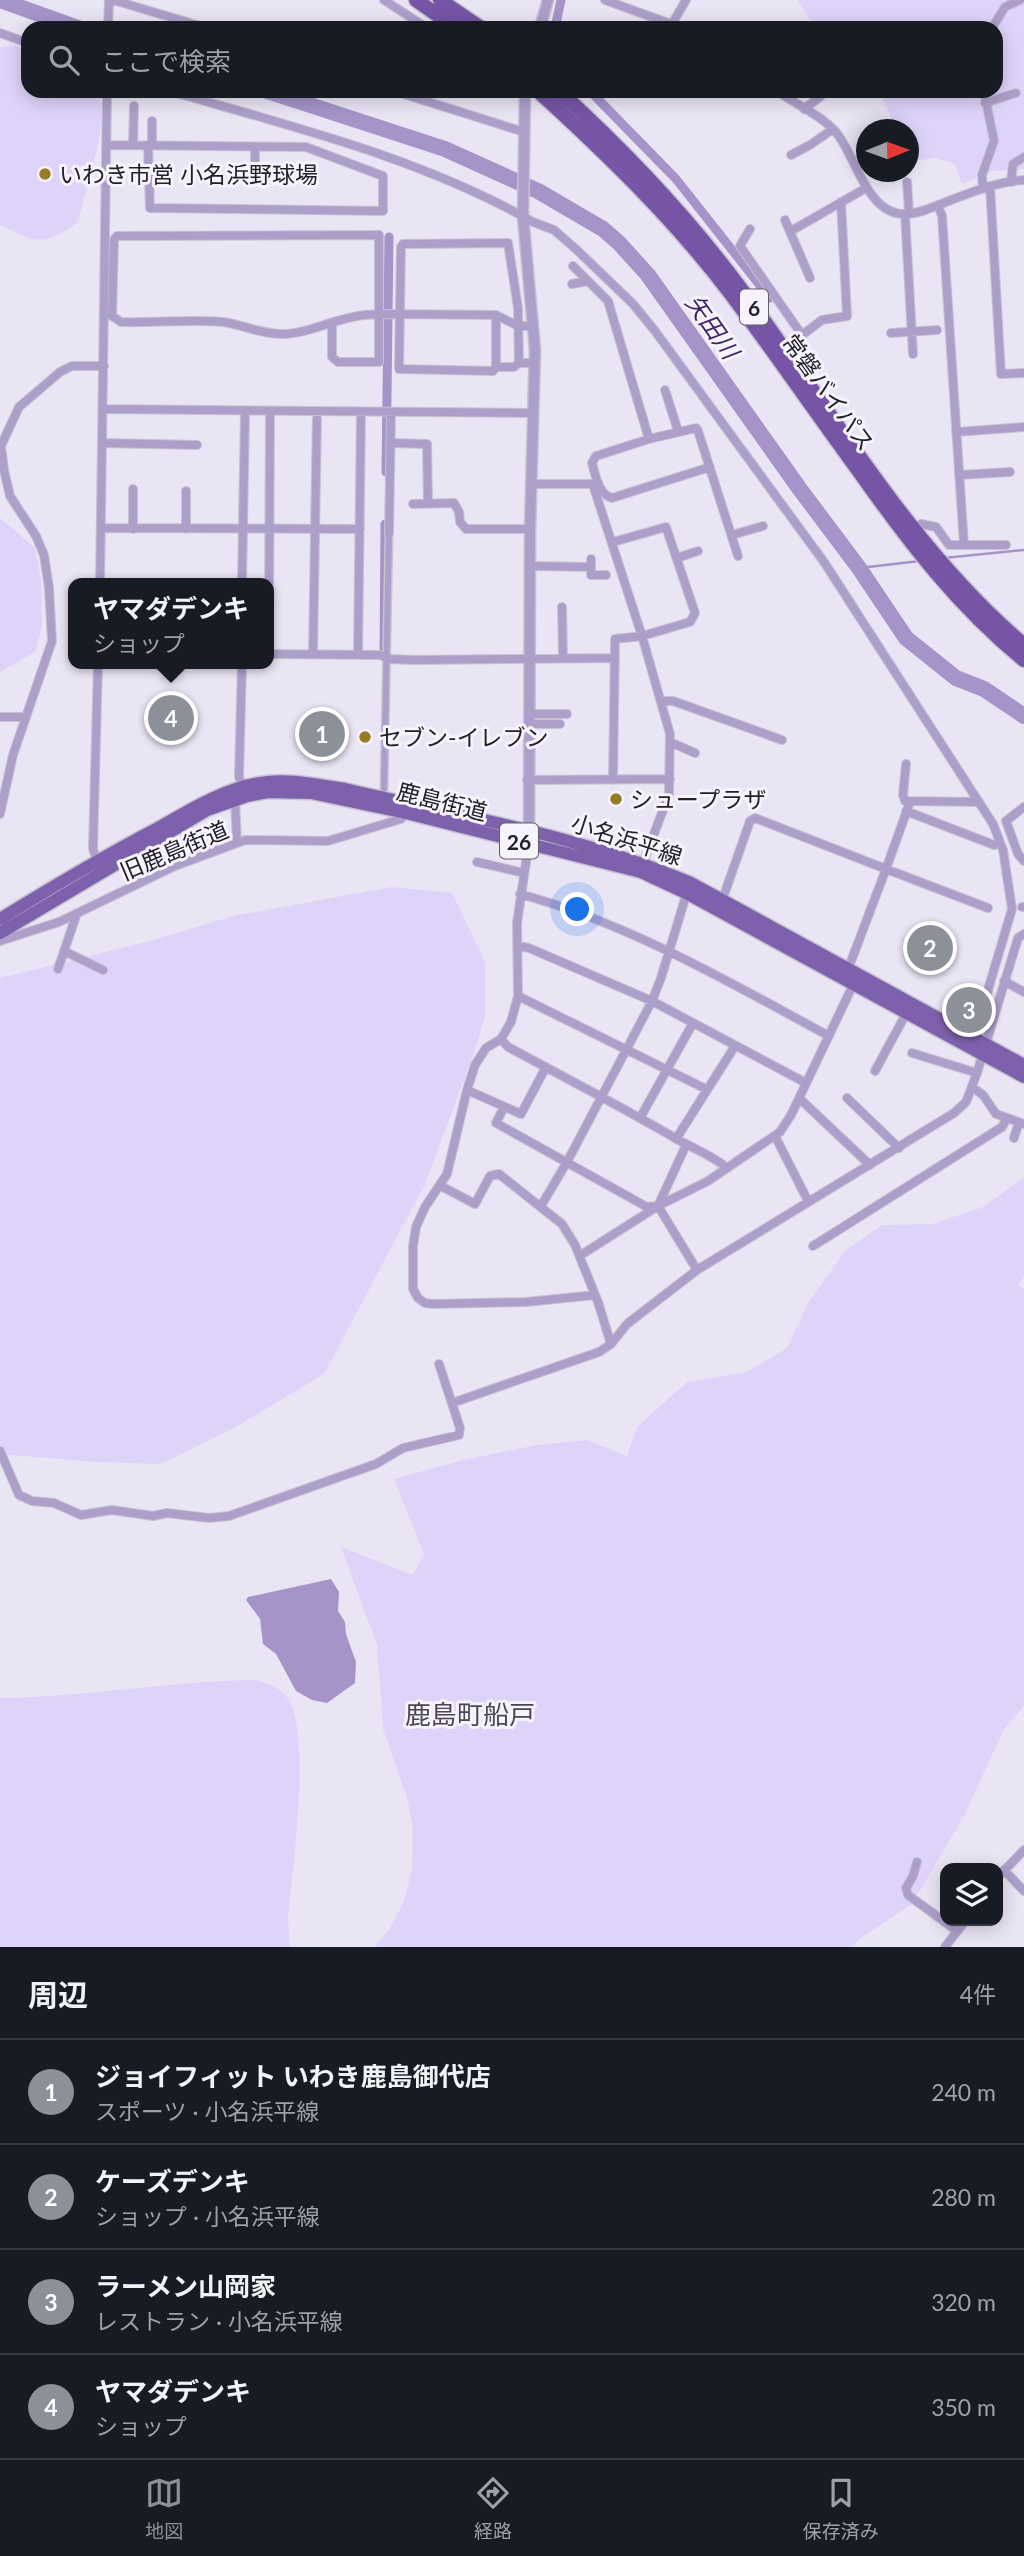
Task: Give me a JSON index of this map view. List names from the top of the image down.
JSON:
{
  "streets": {
    "highway": ["6", "常磐バイパス"],
    "main road": ["鹿島街道", "小名浜平線", "26"],
    "street": ["旧鹿島街道"]
  },
  "crossings": [
    ["鹿島街道", "小名浜平線"],
    ["鹿島街道", "旧鹿島街道"],
    ["小名浜平線", "26"]
  ],
  "districts": ["鹿島町船戸"],
  "water": ["矢田川"],
  "places": ["いわき市営 小名浜野球場", "セブン-イレブン", "シュープラザ"],
  "north": "right",
  "page": {
    "search": "ここで検索",
    "popup": ["ヤマダデンキ", "ショップ"],
    "pins": [
      "4",
      "1",
      "2",
      "3"
    ],
    "heading": ["周辺", "4件"],
    "list": [
      {
        "mark": "1",
        "name": "ジョイフィット いわき鹿島御代店",
        "note": "スポーツ · 小名浜平線",
        "value": "240 m"
      },
      {
        "mark": "2",
        "name": "ケーズデンキ",
        "note": "ショップ · 小名浜平線",
        "value": "280 m"
      },
      {
        "mark": "3",
        "name": "ラーメン山岡家",
        "note": "レストラン · 小名浜平線",
        "value": "320 m"
      },
      {
        "mark": "4",
        "name": "ヤマダデンキ",
        "note": "ショップ",
        "value": "350 m"
      }
    ],
    "nav": ["地図", "経路", "保存済み"]
  }
}
